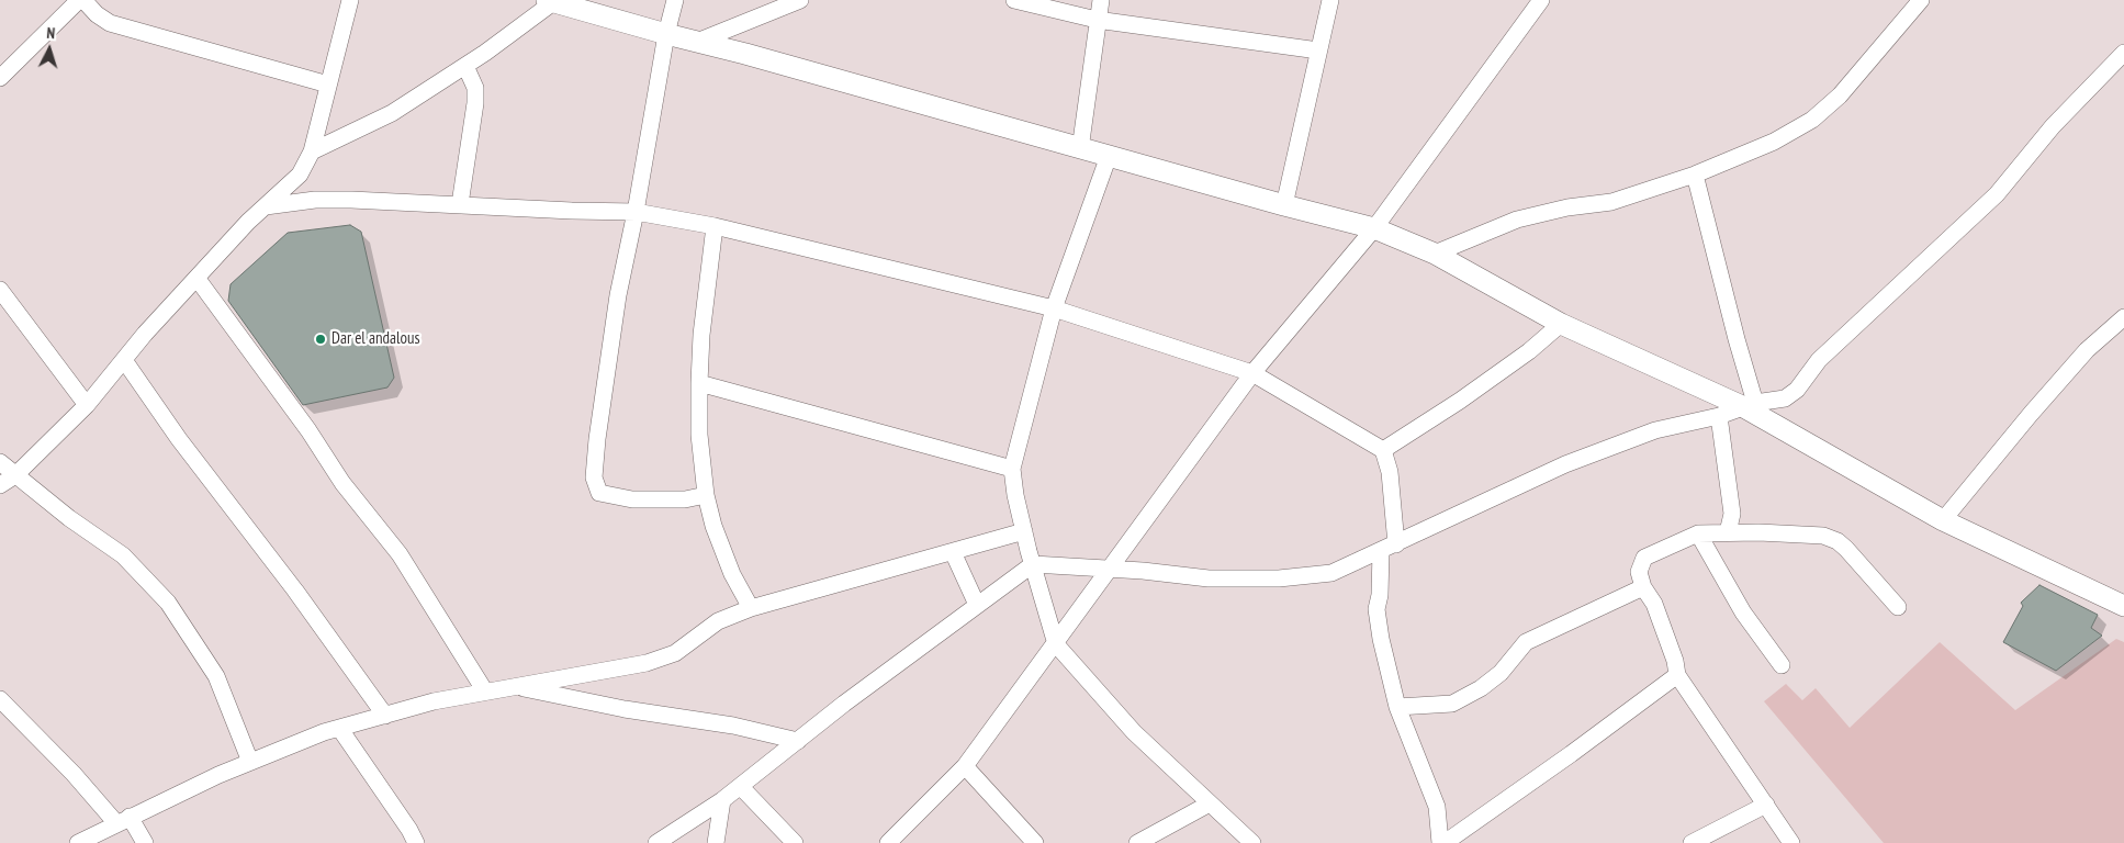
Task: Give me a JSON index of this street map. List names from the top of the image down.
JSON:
{
  "places": ["Dar el andalous"],
  "north": "top"
}
